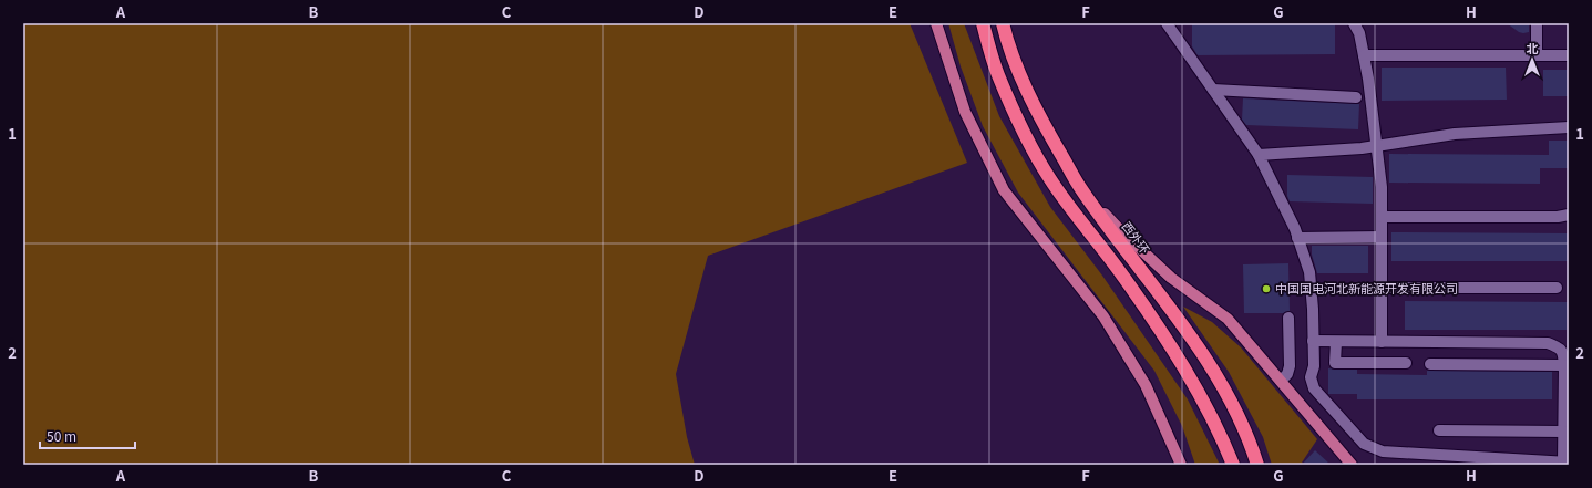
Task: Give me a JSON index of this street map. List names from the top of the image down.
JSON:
{
  "streets": {
    "highway": ["西外环"]
  },
  "places": ["中国国电河北新能源开发有限公司"],
  "scale_bar": "50 m",
  "north": "top",
  "grid": {
    "columns": [
      "A",
      "B",
      "C",
      "D",
      "E",
      "F",
      "G",
      "H"
    ],
    "rows": ["1", "2"]
  }
}
